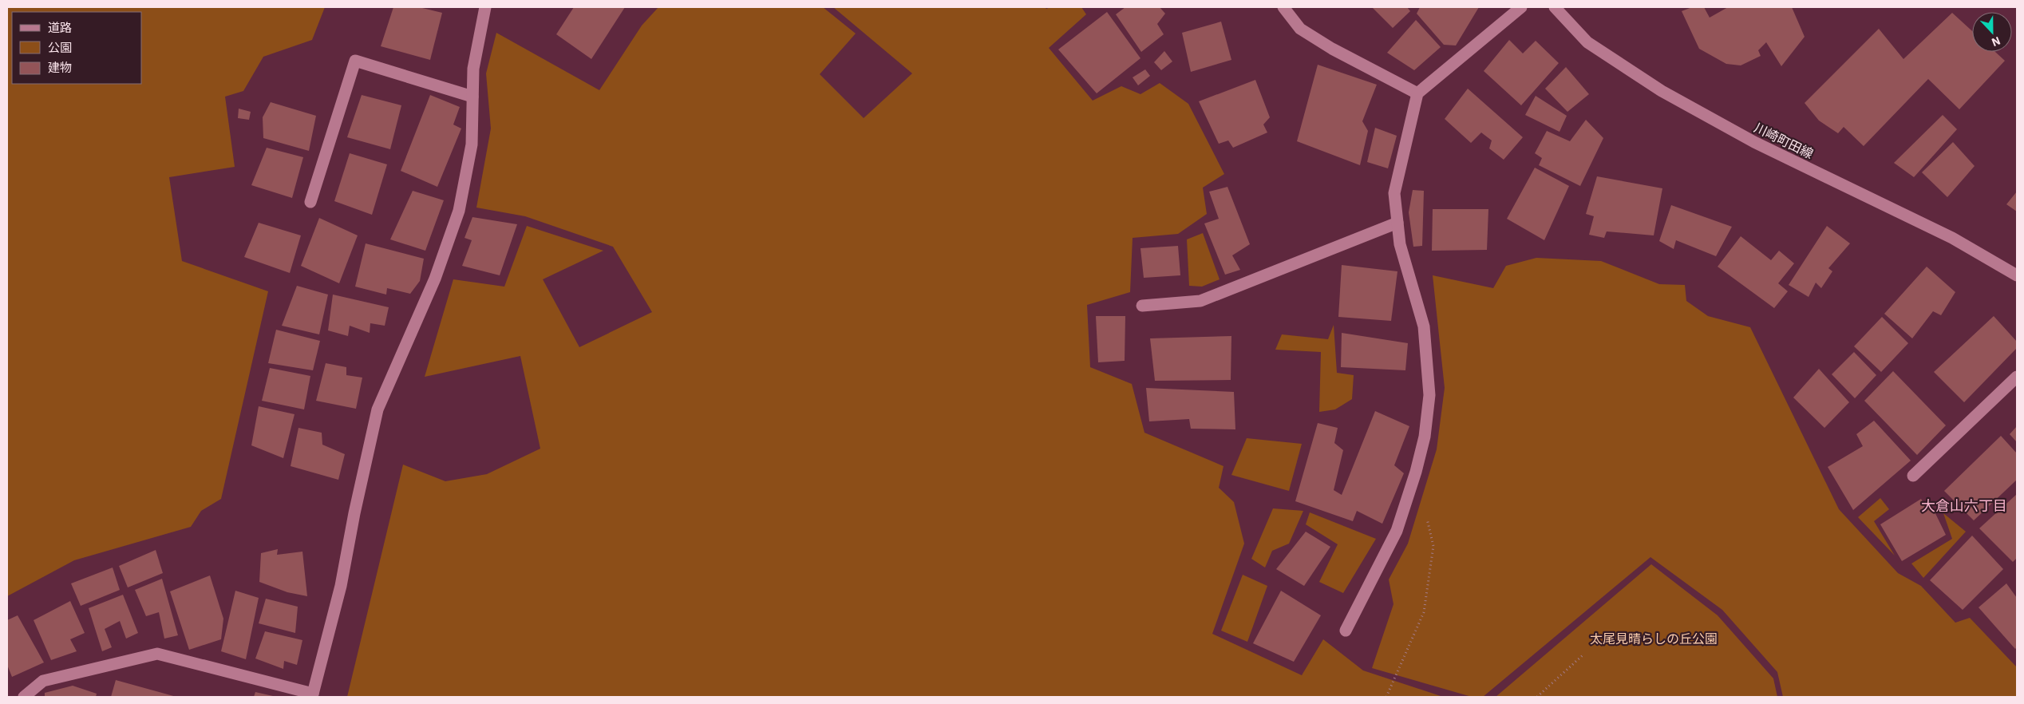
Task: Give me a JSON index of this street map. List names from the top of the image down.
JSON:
{
  "streets": {
    "street": ["川崎町田線"]
  },
  "districts": ["大倉山六丁目"],
  "parks": ["太尾見晴らしの丘公園"],
  "legend": ["道路", "公園", "建物"],
  "north": "bottom"
}
